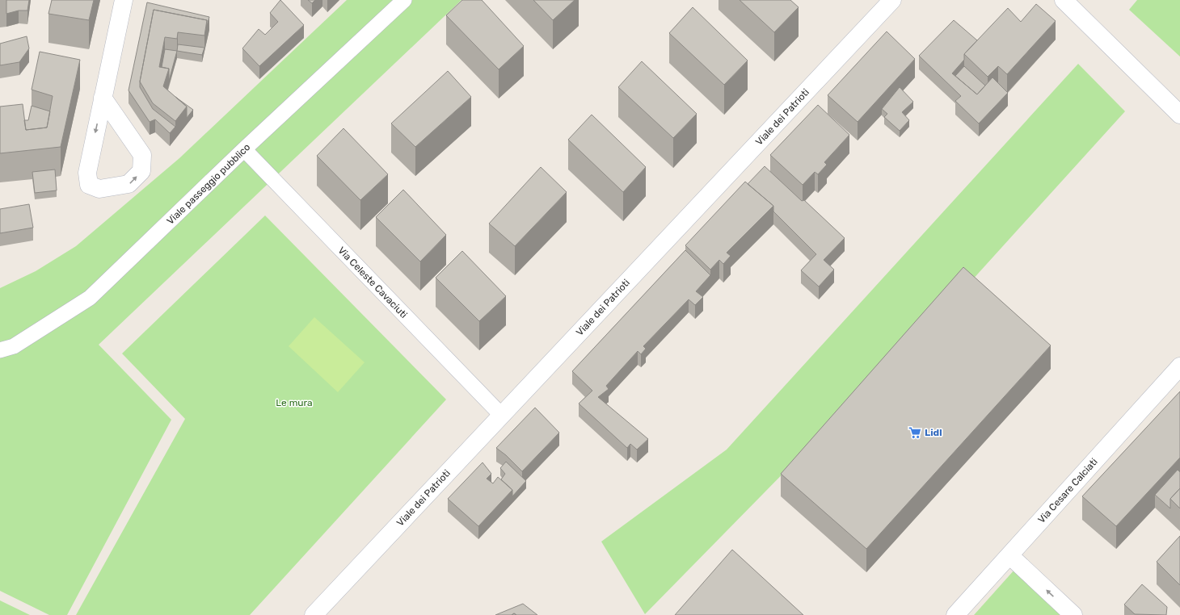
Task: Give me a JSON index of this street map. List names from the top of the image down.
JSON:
{
  "streets": {
    "street": [
      "Viale dei Patrioti",
      "Viale passeggio pubblico",
      "Via Celeste Cavaciuti",
      "Via Cesare Calciati"
    ]
  },
  "crossings": [
    ["Viale dei Patrioti", "Via Celeste Cavaciuti"],
    ["Viale passeggio pubblico", "Via Celeste Cavaciuti"]
  ],
  "parks": ["Le mura"],
  "places": {
    "supermarket": ["Lidl"]
  }
}
